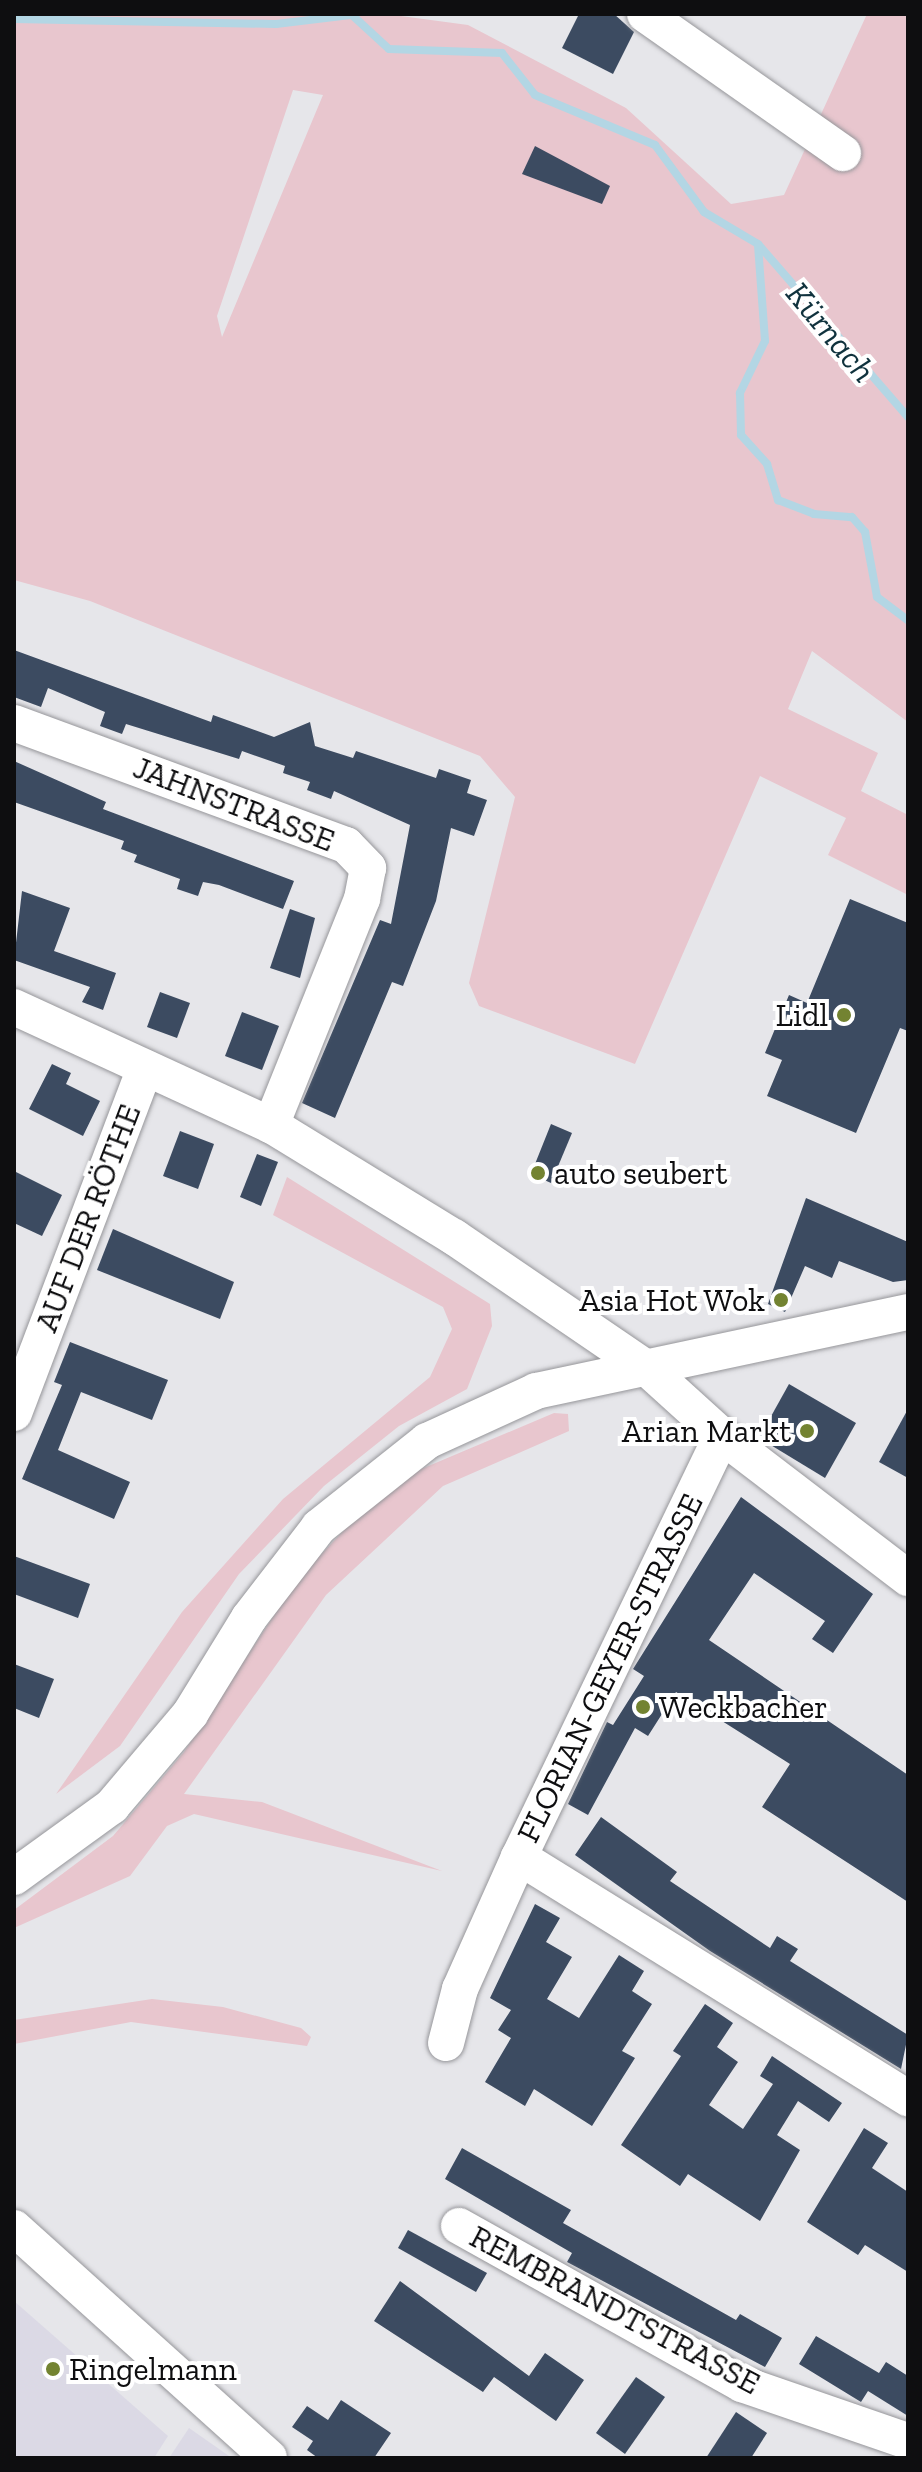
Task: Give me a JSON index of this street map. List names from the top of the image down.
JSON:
{
  "streets": {
    "street": [
      "JAHNSTRASSE",
      "AUF DER RÖTHE",
      "FLORIAN-GEYER-STRASSE",
      "REMBRANDTSTRASSE"
    ]
  },
  "water": ["Kürnach"],
  "places": [
    "Lidl",
    "auto seubert",
    "Asia Hot Wok",
    "Arian Markt",
    "Weckbacher",
    "Ringelmann"
  ]
}
